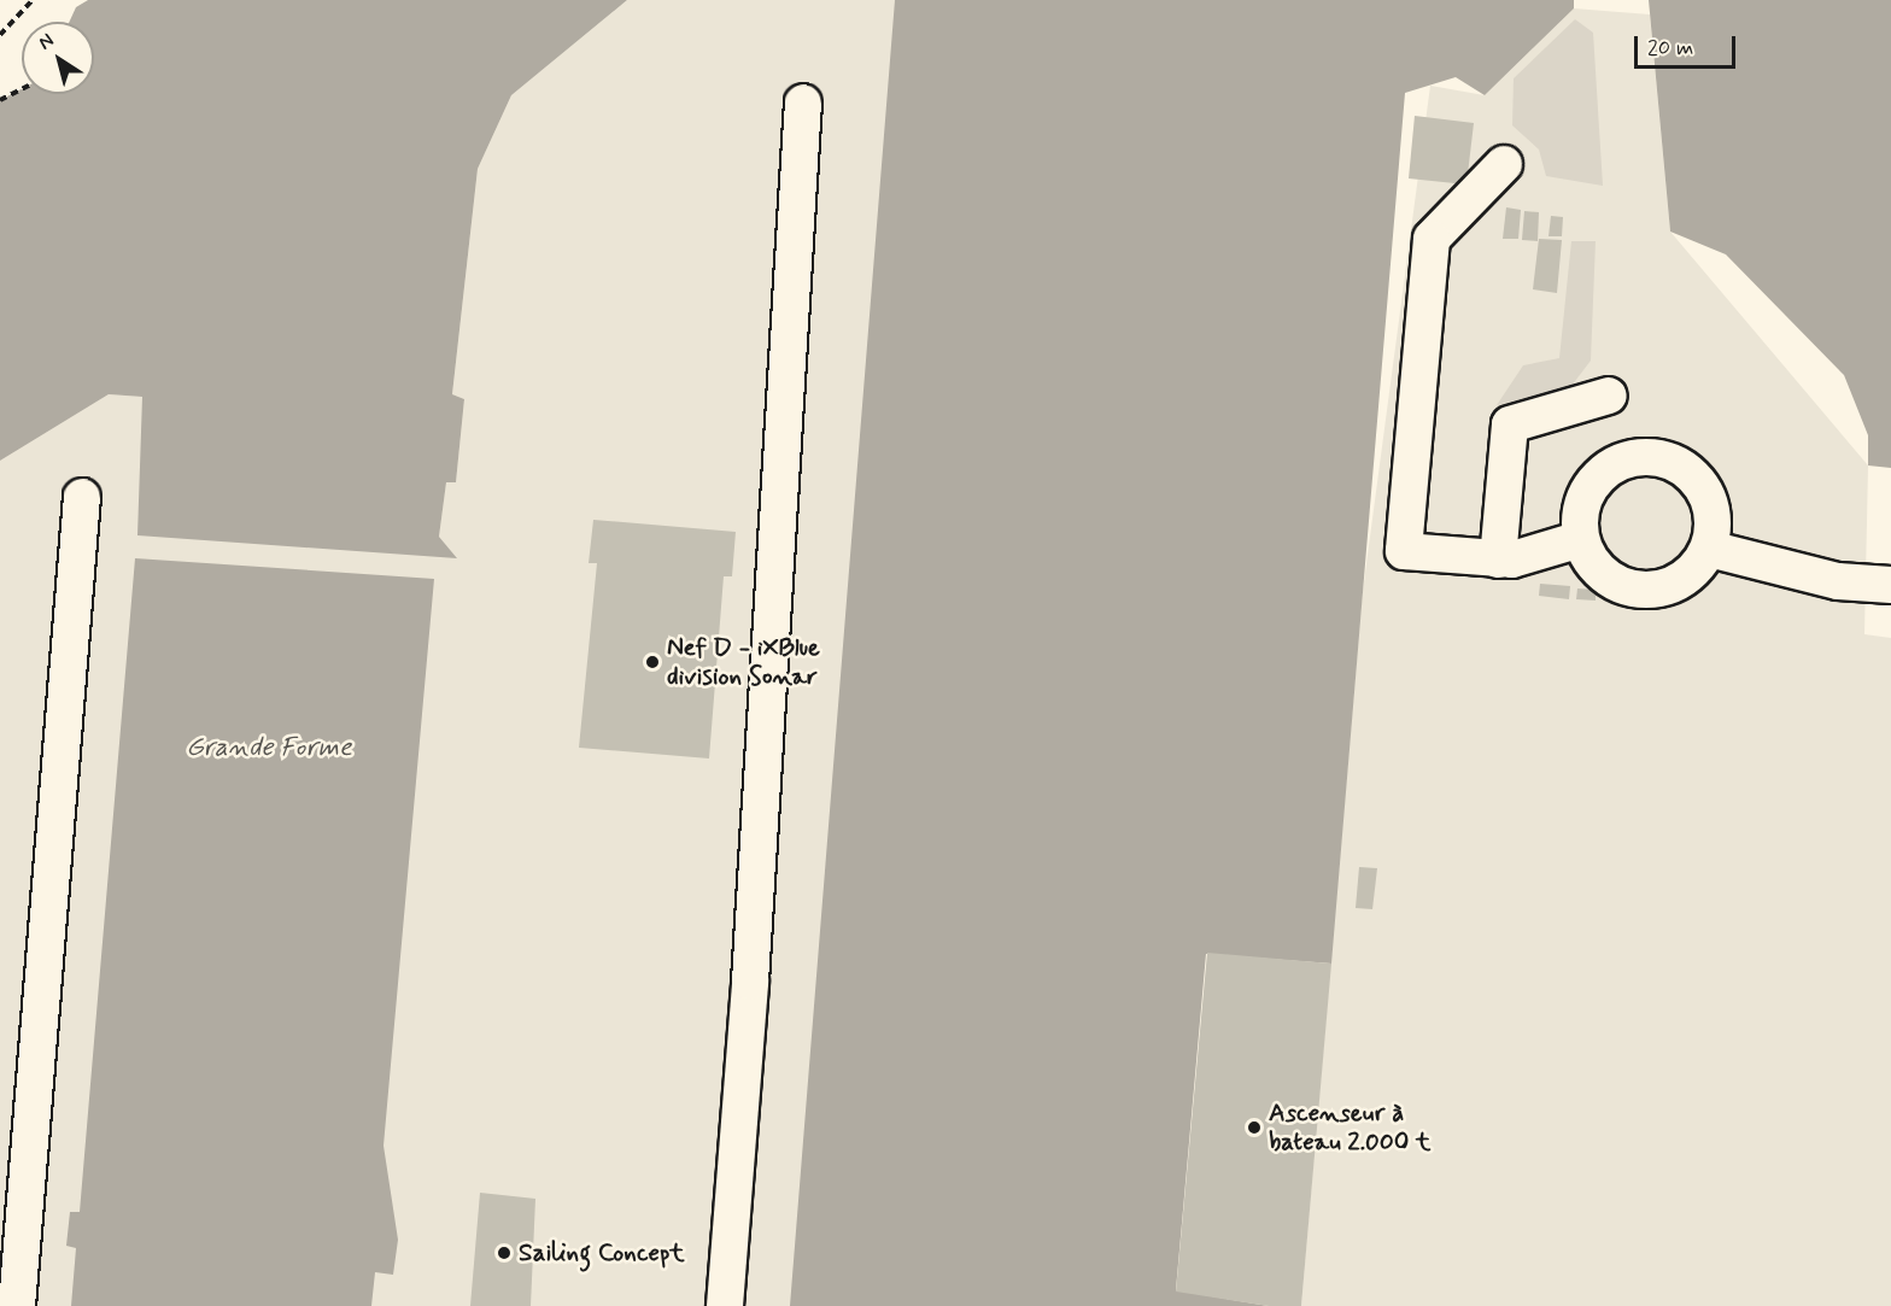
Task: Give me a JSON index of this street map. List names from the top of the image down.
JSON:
{
  "water": ["Grande Forme"],
  "places": ["Nef D - iXBlue division Sonar", "Ascenseur à bateau 2.000 t", "Sailing Concept"],
  "scale_bar": "20 m",
  "north": "top left"
}
